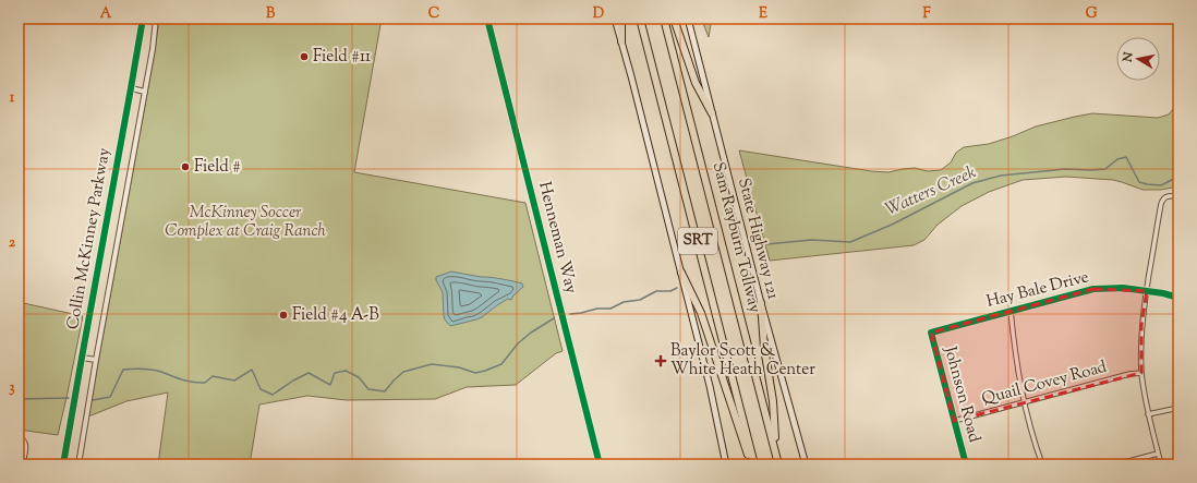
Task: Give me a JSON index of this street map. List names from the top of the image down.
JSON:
{
  "streets": {
    "highway": ["Sam Rayburn Tollway", "SRT"],
    "main road": ["State Highway 121"],
    "street": [
      "Henneman Way",
      "Collin McKinney Parkway",
      "Hay Bale Drive",
      "Quail Covey Road",
      "Johnson Road"
    ]
  },
  "crossings": [
    ["Hay Bale Drive", "Johnson Road"],
    ["Quail Covey Road", "Johnson Road"]
  ],
  "water": ["Watters Creek"],
  "parks": ["McKinney Soccer Complex at Craig Ranch"],
  "places": {
    "other": ["Field #11", "Field #", "Field #4 A-B"],
    "health": ["Baylor Scott & White Heath Center"]
  },
  "north": "left",
  "grid": {
    "columns": [
      "A",
      "B",
      "C",
      "D",
      "E",
      "F",
      "G"
    ],
    "rows": ["1", "2", "3"]
  }
}
